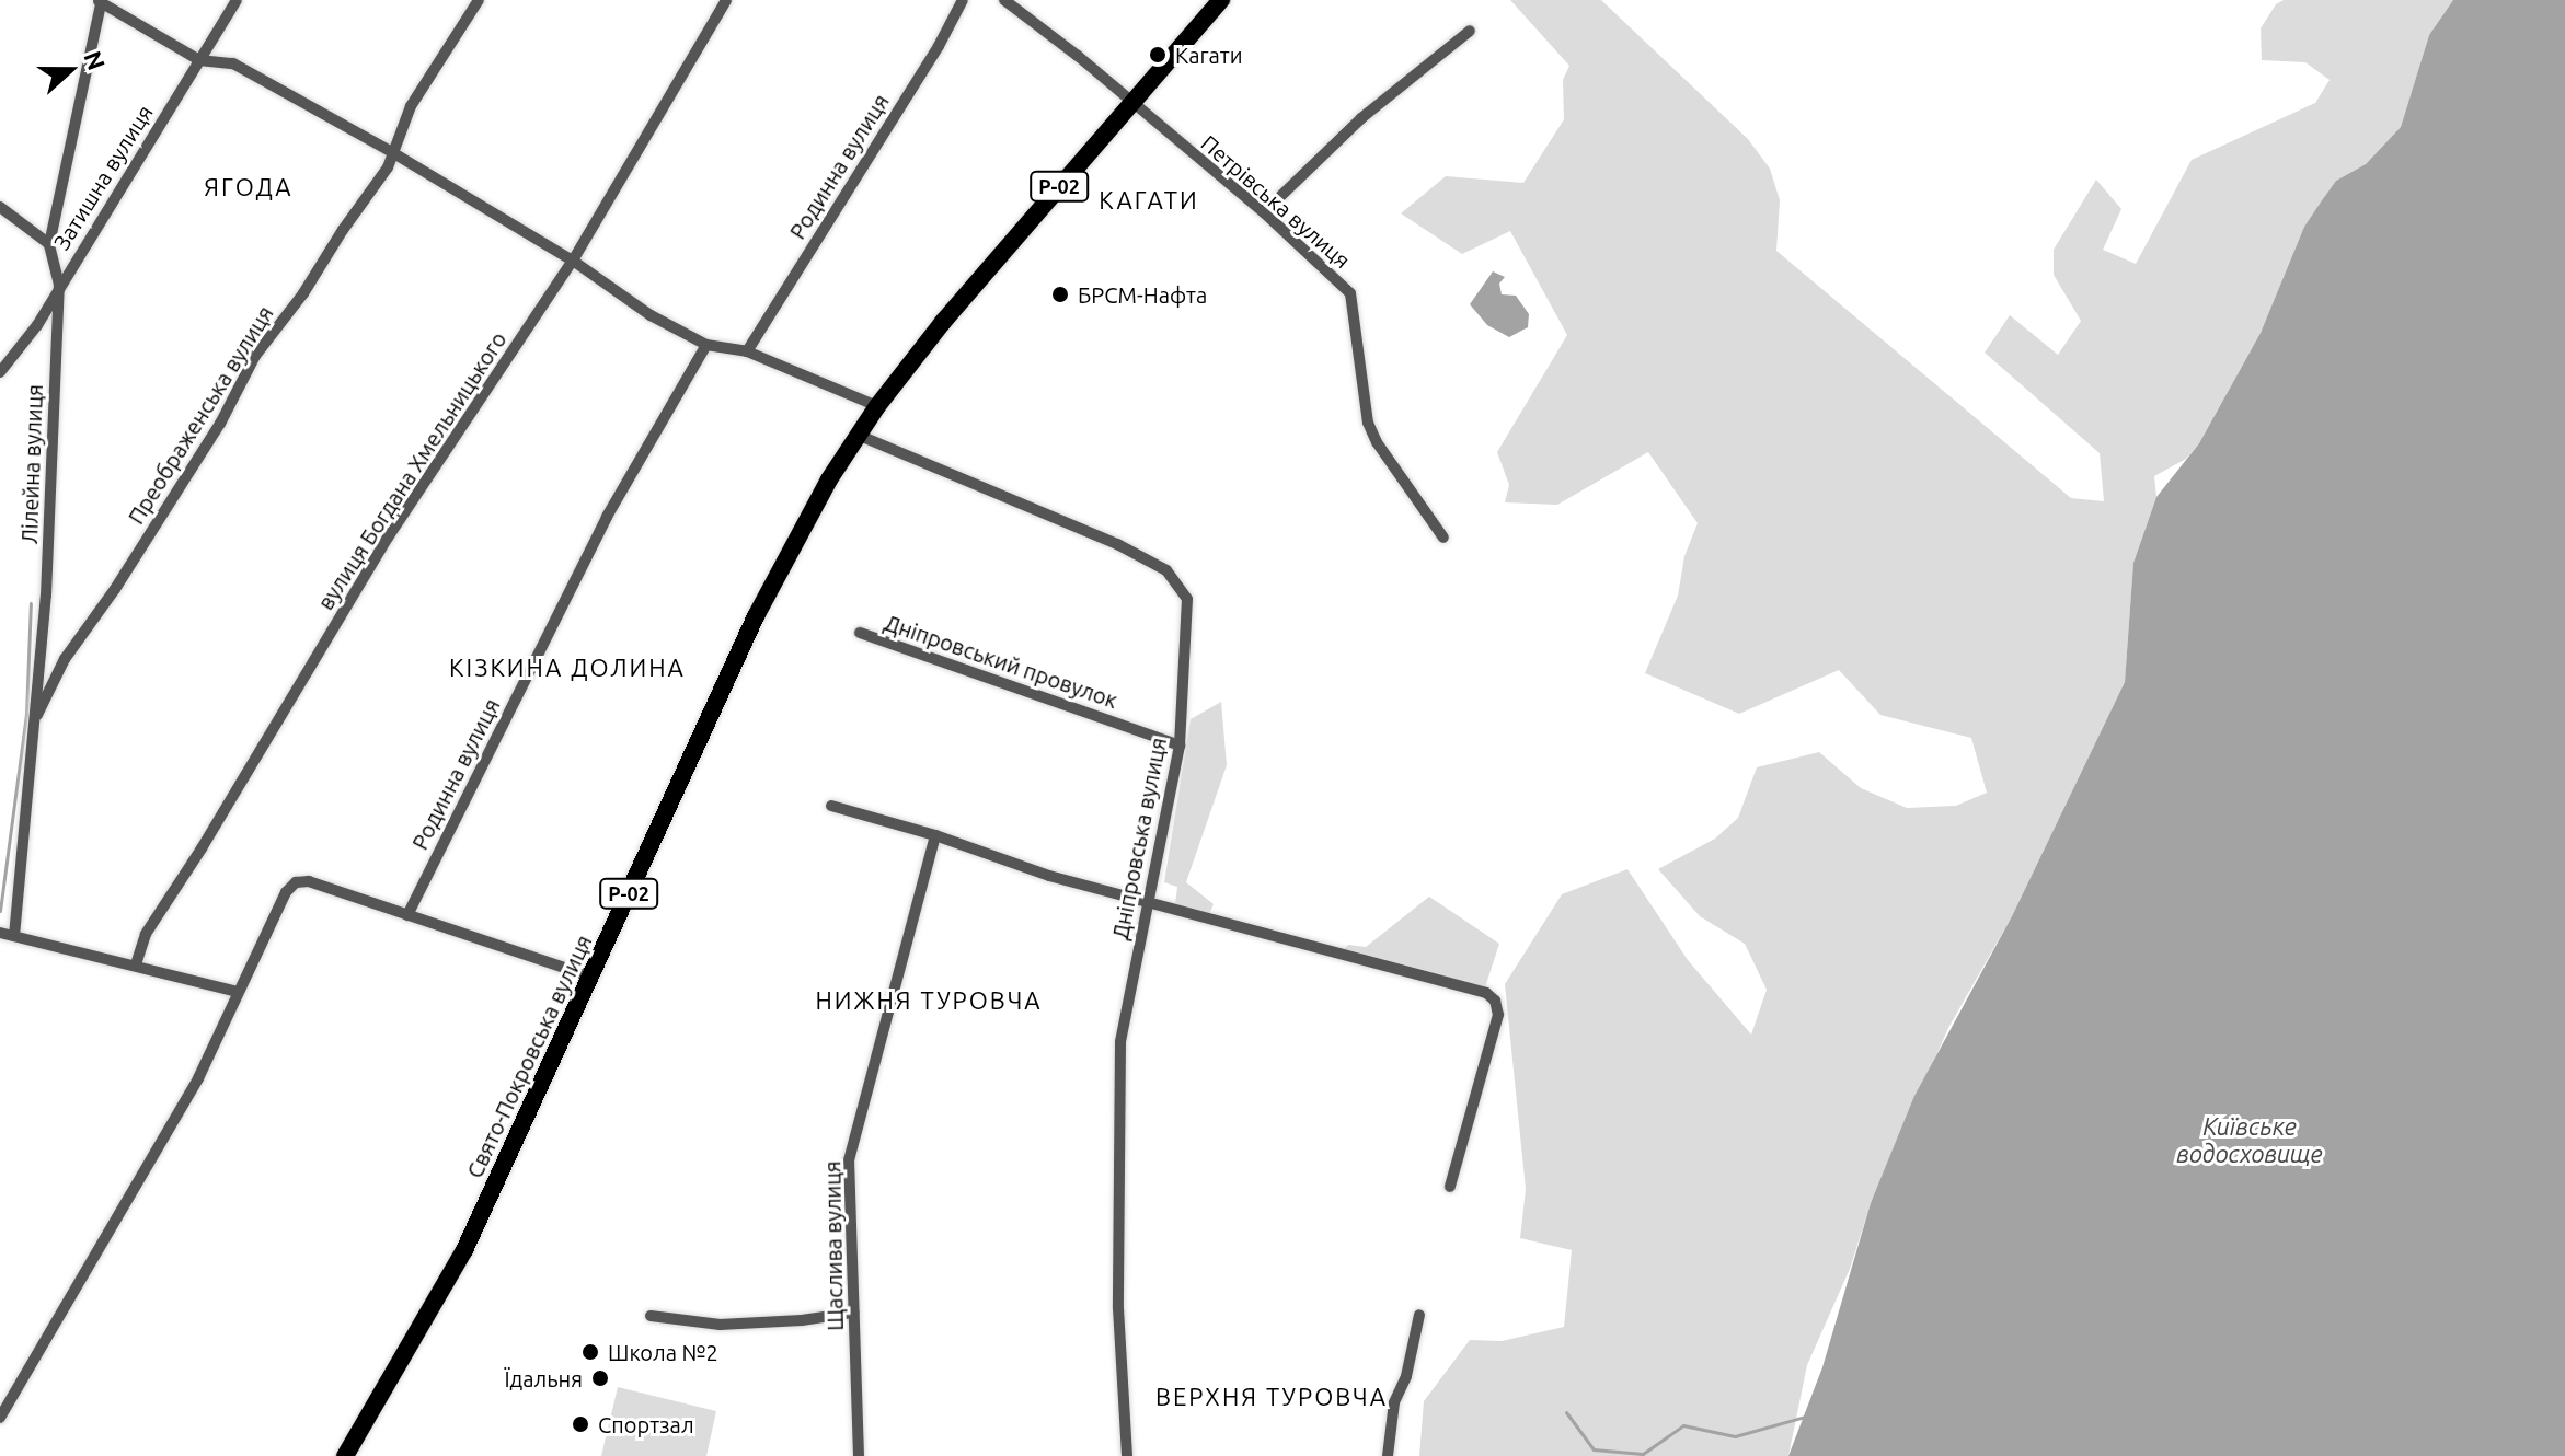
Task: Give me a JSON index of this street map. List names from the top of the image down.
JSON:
{
  "streets": {
    "main road": ["Р-02", "Свято-Покровська вулиця"],
    "street": [
      "Родинна вулиця",
      "Затишна вулиця",
      "Петрівська вулиця",
      "Преображенська вулиця",
      "Лілейна вулиця",
      "вулиця Богдана Хмельницького",
      "Дніпровський провулок",
      "Дніпровська вулиця",
      "Щаслива вулиця"
    ]
  },
  "crossings": [
    ["Затишна вулиця", "Лілейна вулиця"],
    ["Р-02", "Петрівська вулиця"],
    ["Р-02", "Свято-Покровська вулиця"],
    ["Петрівська вулиця", "Свято-Покровська вулиця"],
    ["Преображенська вулиця", "Лілейна вулиця"],
    ["Дніпровський провулок", "Дніпровська вулиця"],
    ["Дніпровська вулиця", "Свято-Покровська вулиця"]
  ],
  "districts": [
    "ЯГОДА",
    "КАГАТИ",
    "КІЗКИНА ДОЛИНА",
    "НИЖНЯ ТУРОВЧА",
    "ВЕРХНЯ ТУРОВЧА"
  ],
  "water": ["Київське водосховище"],
  "places": [
    "Кагати",
    "БРСМ-Нафта",
    "Школа №2",
    "Їдальня",
    "Спортзал"
  ],
  "north": "right"
}
